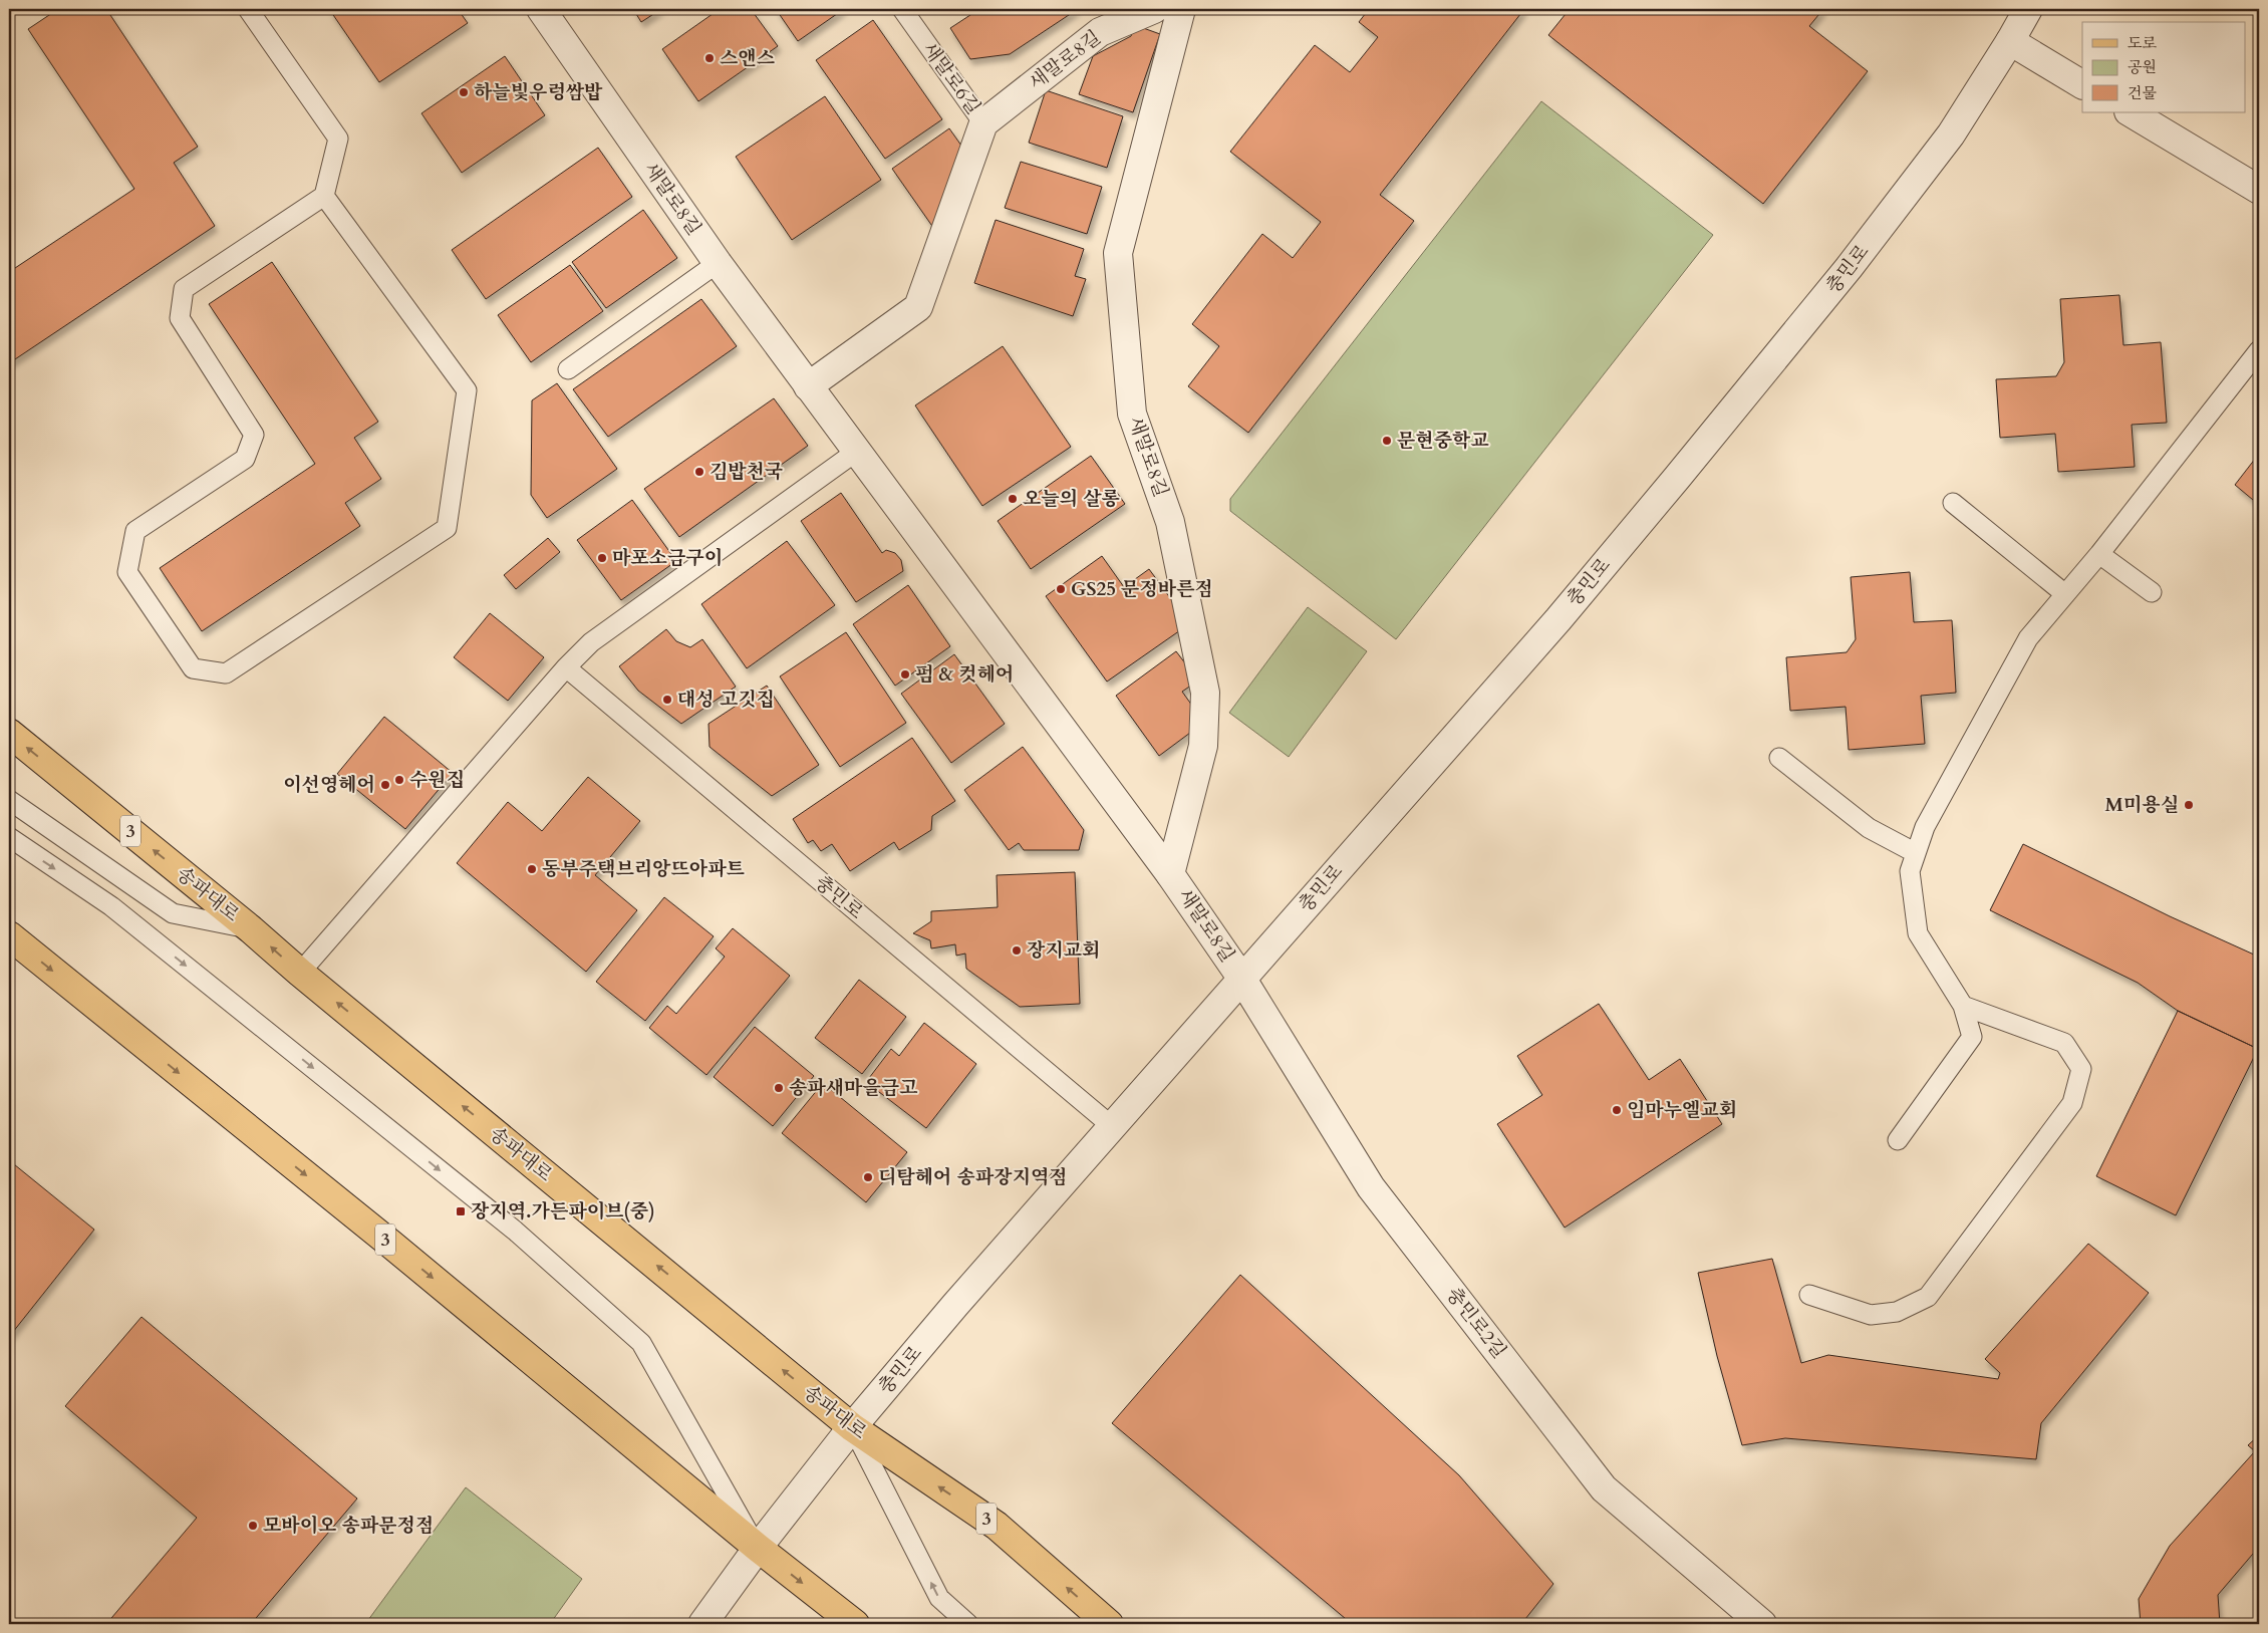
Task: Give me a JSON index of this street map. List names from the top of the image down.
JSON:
{
  "streets": {
    "main road": ["3", "송파대로"],
    "street": ["새말로8길", "충민로", "충민로2길"],
    "lane": ["새말로6길"]
  },
  "crossings": [
    ["새말로8길", "새말로6길"],
    ["새말로8길", "충민로"],
    ["새말로8길", "충민로2길"],
    ["충민로", "3"],
    ["충민로", "송파대로"],
    ["충민로", "충민로2길"]
  ],
  "places": {
    "other": [
      "스앤스",
      "하늘빛우렁쌈밥",
      "문현중학교",
      "김밥천국",
      "오늘의 살롱",
      "마포소금구이",
      "GS25 문정바른점",
      "펌 & 컷헤어",
      "대성 고깃집",
      "수원집",
      "이선영헤어",
      "M미용실",
      "동부주택브리앙뜨아파트",
      "장지교회",
      "송파새마을금고",
      "임마누엘교회",
      "디탐헤어 송파장지역점",
      "모바이오 송파문정점"
    ],
    "transit": ["장지역.가든파이브(중)"]
  },
  "legend": ["도로", "공원", "건물"]
}
